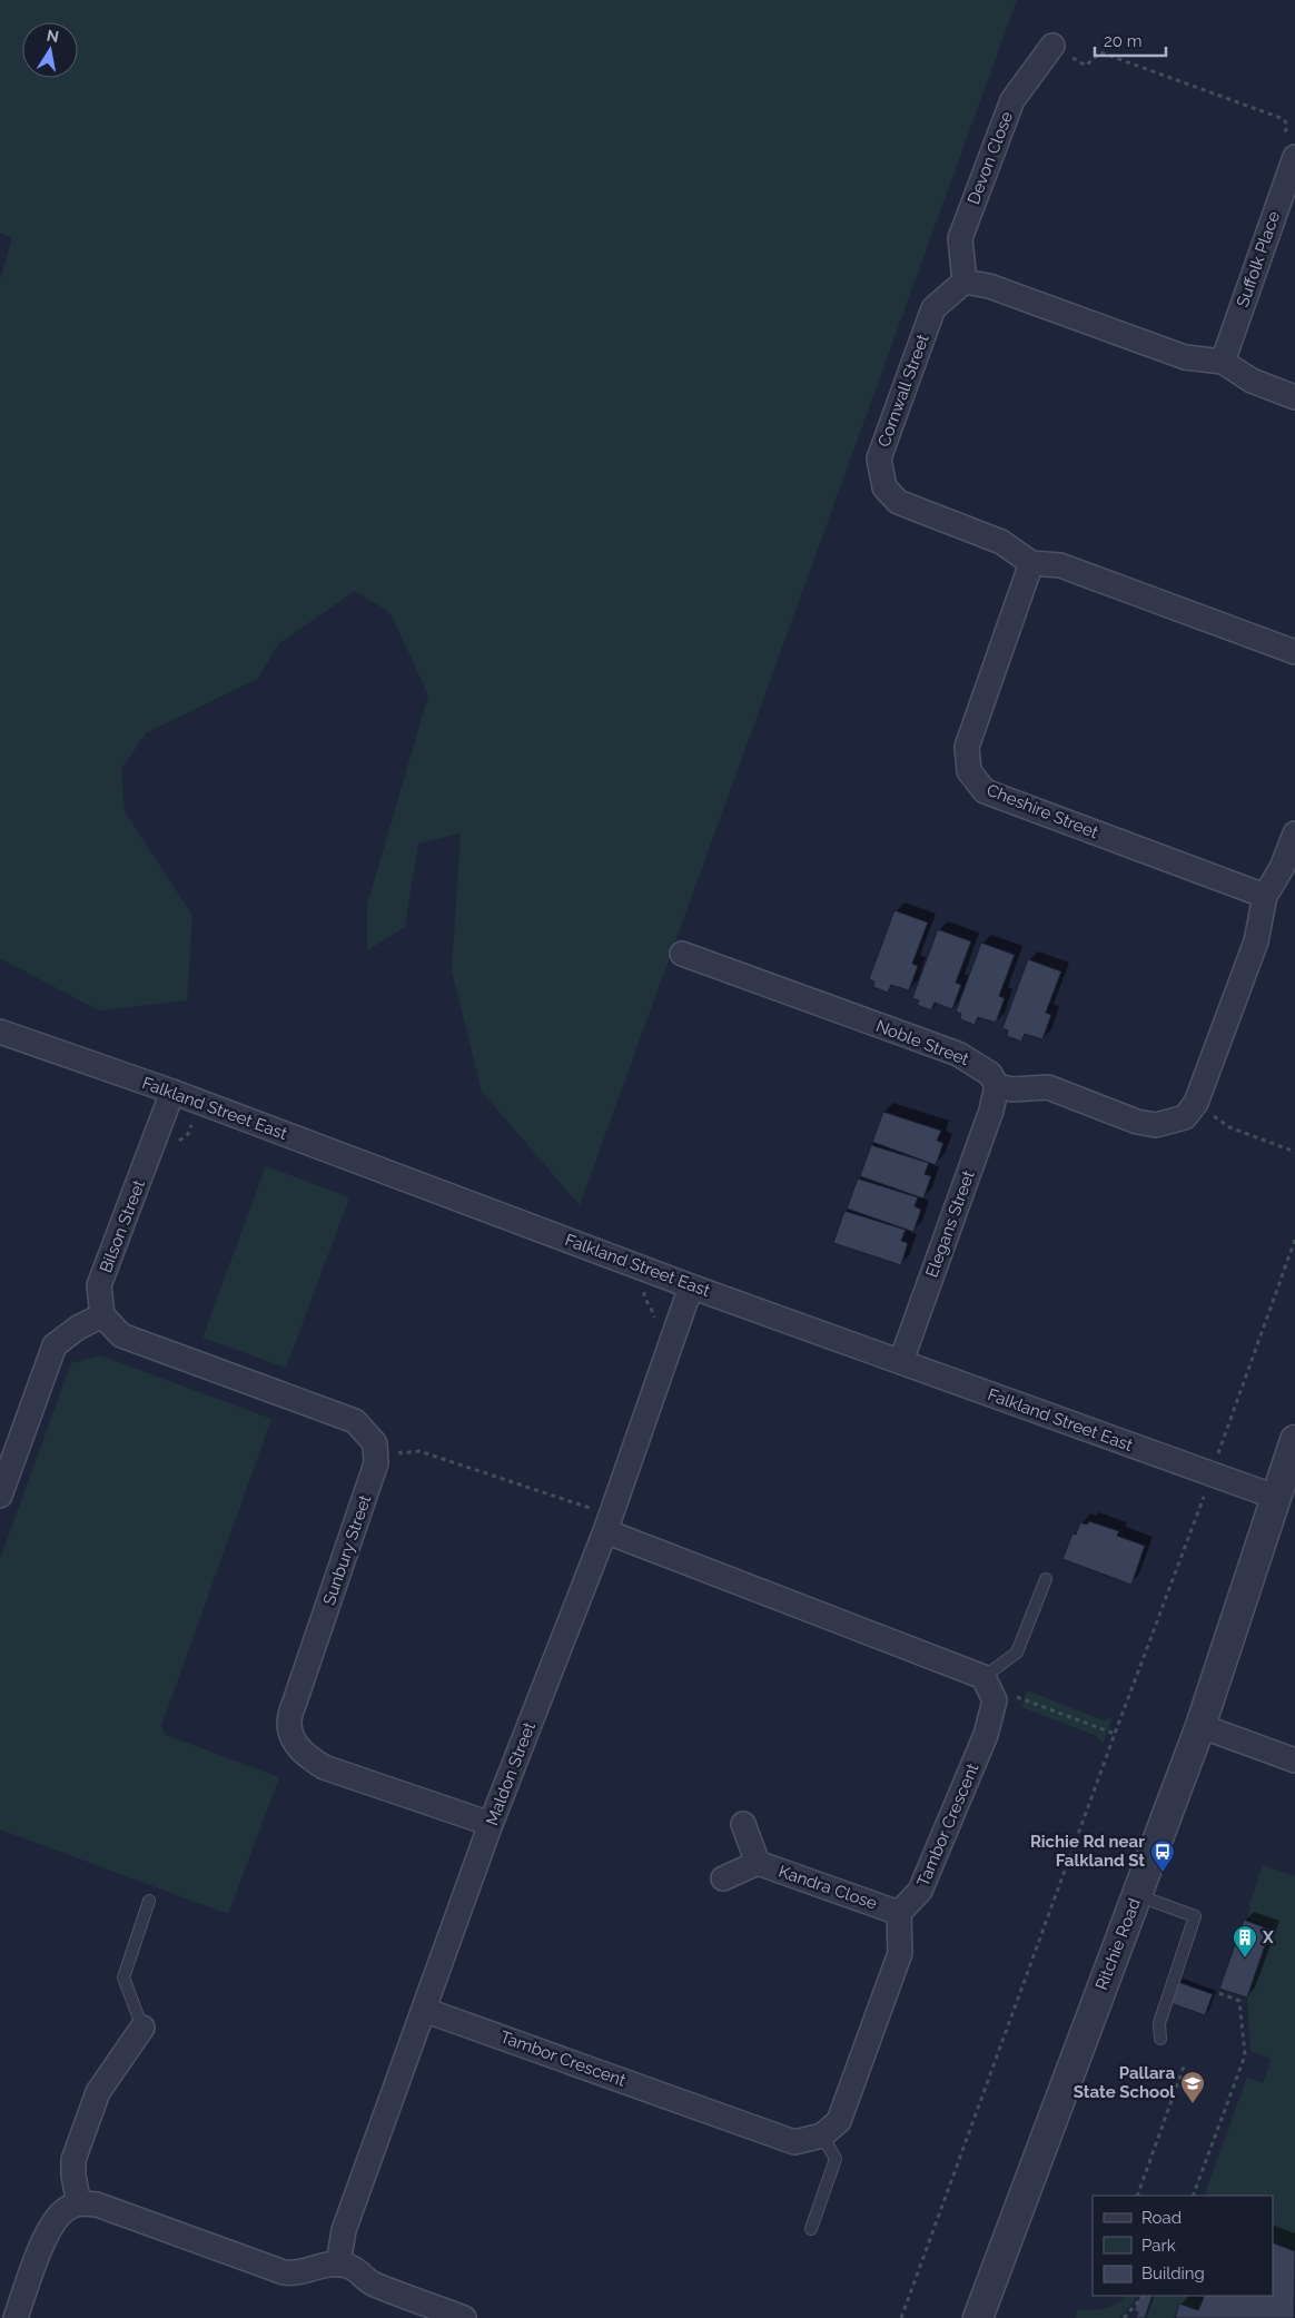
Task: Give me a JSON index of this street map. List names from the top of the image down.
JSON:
{
  "streets": {
    "street": [
      "Devon Close",
      "Suffolk Place",
      "Cornwall Street",
      "Cheshire Street",
      "Noble Street",
      "Falkland Street East",
      "Elegans Street",
      "Bilson Street",
      "Sunbury Street",
      "Maldon Street",
      "Tambor Crescent",
      "Kandra Close",
      "Ritchie Road"
    ]
  },
  "crossings": [
    ["Devon Close", "Cornwall Street"],
    ["Cornwall Street", "Cheshire Street"],
    ["Noble Street", "Elegans Street"],
    ["Falkland Street East", "Elegans Street"],
    ["Falkland Street East", "Bilson Street"],
    ["Falkland Street East", "Maldon Street"],
    ["Falkland Street East", "Ritchie Road"],
    ["Bilson Street", "Sunbury Street"],
    ["Sunbury Street", "Maldon Street"],
    ["Maldon Street", "Tambor Crescent"],
    ["Tambor Crescent", "Kandra Close"]
  ],
  "places": {
    "bus stop": ["Richie Rd near Falkland St"],
    "building": ["X"],
    "school or university": ["Pallara State School"]
  },
  "legend": ["Road", "Park", "Building"],
  "scale_bar": "20 m",
  "north": "top"
}
